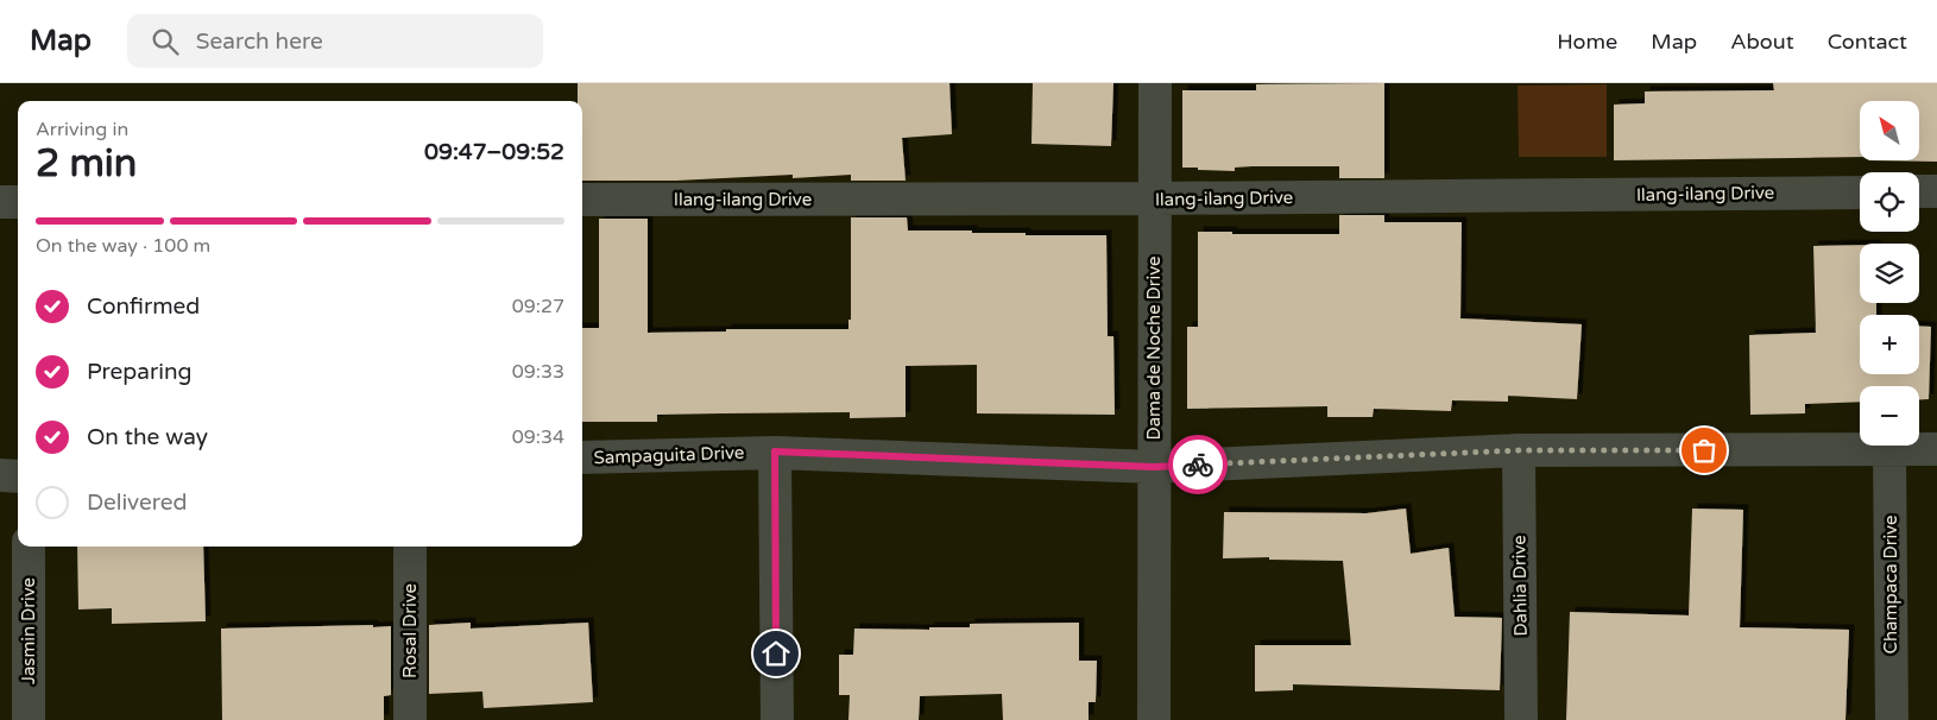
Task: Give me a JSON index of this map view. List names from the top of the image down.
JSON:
{
  "streets": {
    "street": [
      "Ilang-ilang Drive",
      "Dama de Noche Drive",
      "Sampaguita Drive",
      "Champaca Drive",
      "Dahlia Drive",
      "Jasmin Drive",
      "Rosal Drive"
    ]
  },
  "crossings": [
    ["Ilang-ilang Drive", "Dama de Noche Drive"],
    ["Dama de Noche Drive", "Sampaguita Drive"],
    ["Sampaguita Drive", "Champaca Drive"],
    ["Sampaguita Drive", "Dahlia Drive"]
  ],
  "north": "top left",
  "page": {
    "header": "Map",
    "search": "Search here",
    "nav": [
      "Home",
      "Map",
      "About",
      "Contact"
    ],
    "map_buttons": ["+", "−"],
    "heading": ["2 min", "Arriving in", "09:47–09:52"],
    "bar": "On the way · 100 m",
    "list": [
      ["Confirmed", "09:27"],
      ["Preparing", "09:33"],
      ["On the way", "09:34"],
      "Delivered"
    ]
  }
}
